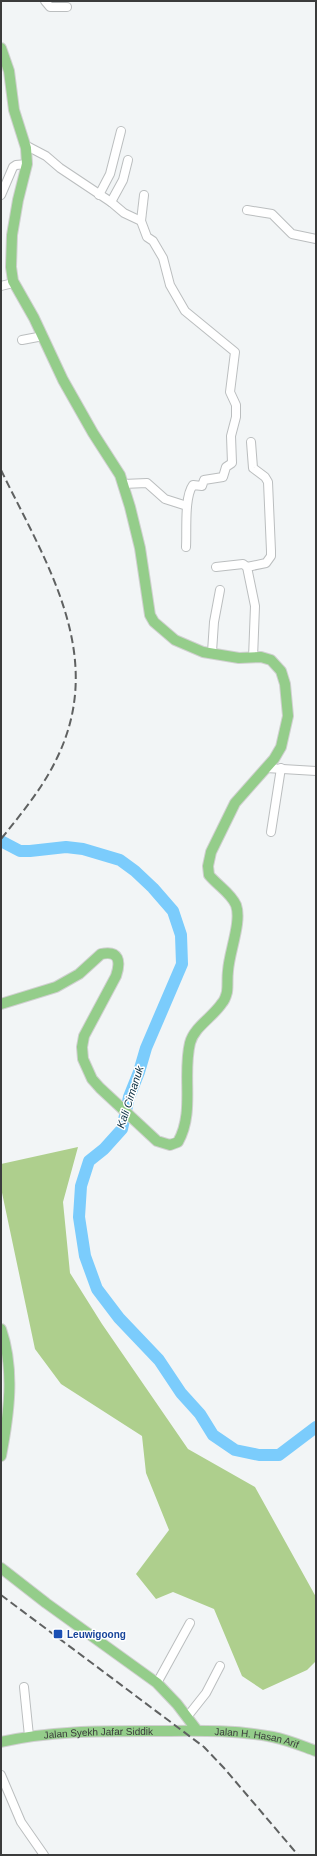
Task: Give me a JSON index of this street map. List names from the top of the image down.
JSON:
{
  "streets": {
    "main road": ["Jalan Syekh Jafar Siddik", "Jalan H. Hasan Arif"]
  },
  "crossings": [
    ["Jalan Syekh Jafar Siddik", "Jalan H. Hasan Arif"]
  ],
  "water": ["Kali Cimanuk"],
  "places": {
    "transit": ["Leuwigoong"]
  }
}
